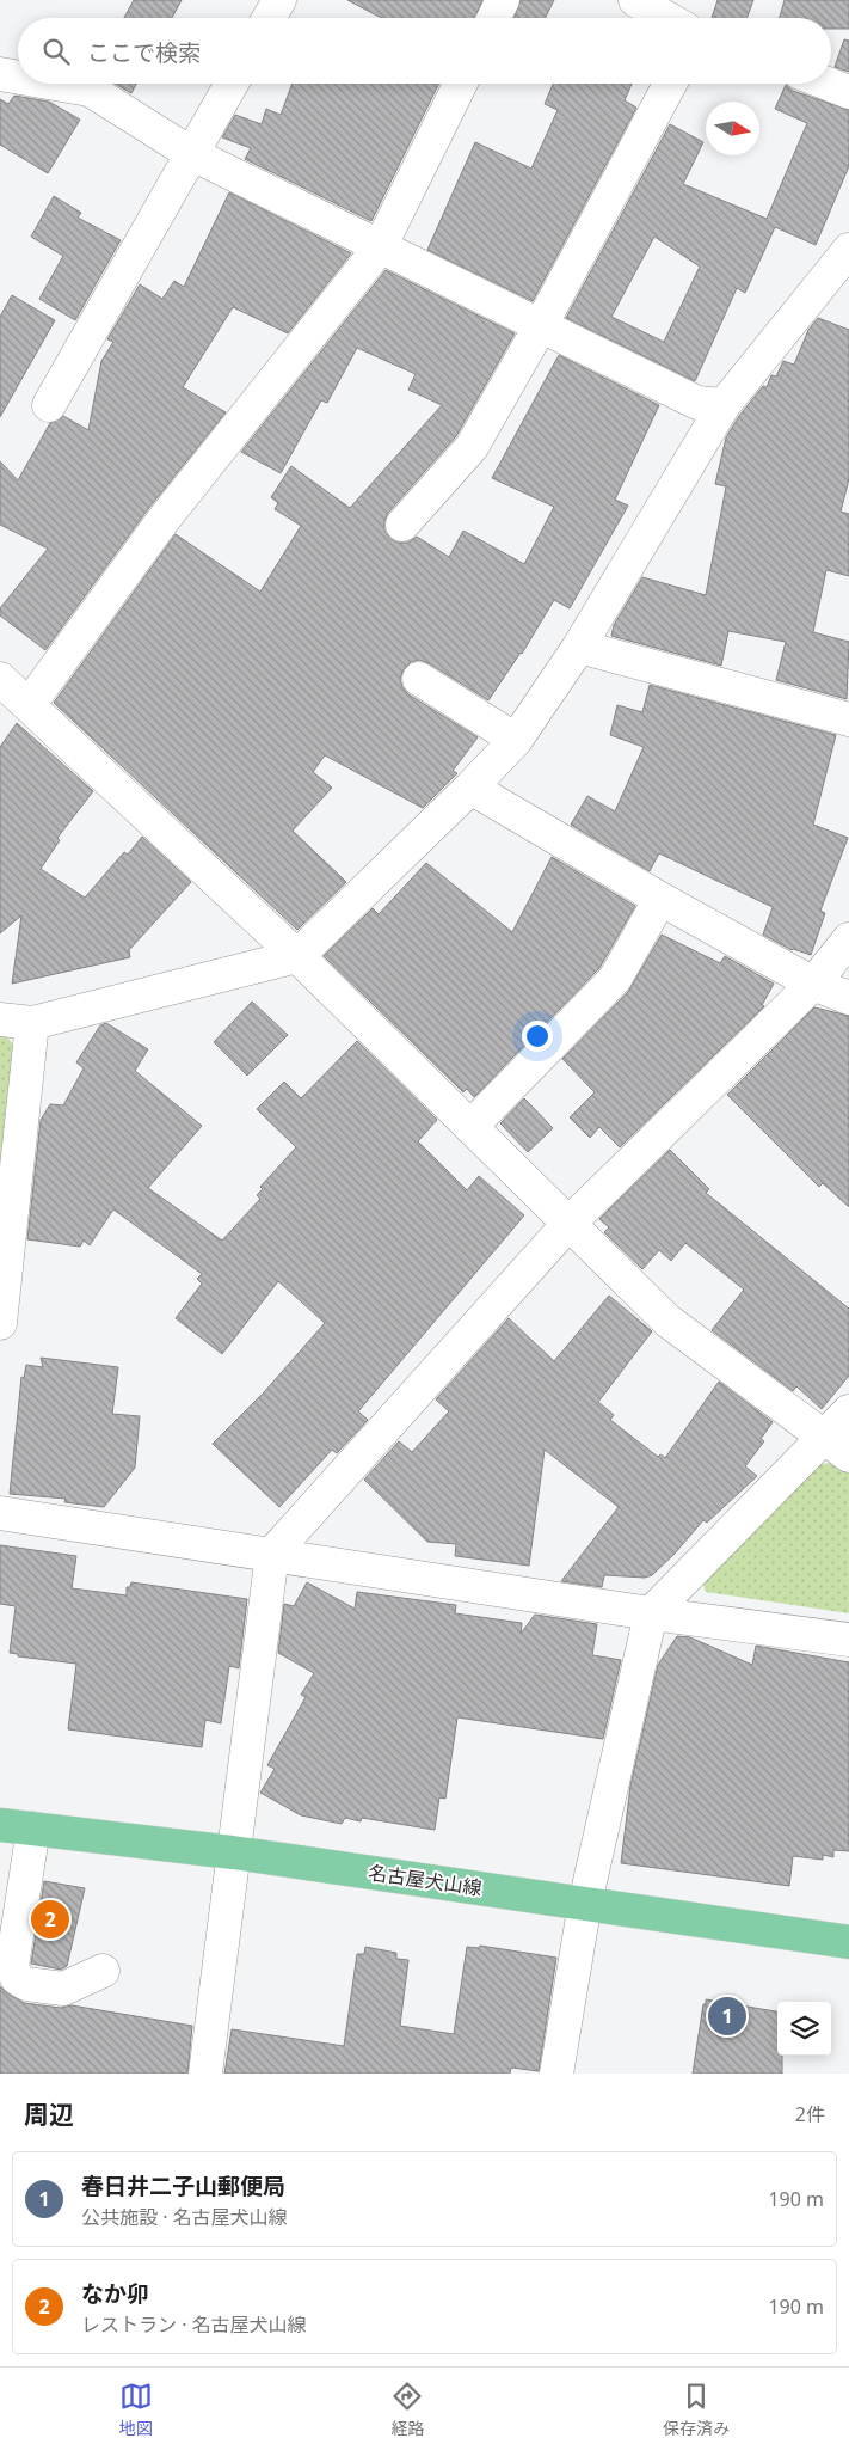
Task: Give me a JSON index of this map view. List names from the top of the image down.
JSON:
{
  "streets": {
    "main road": ["名古屋犬山線"]
  },
  "north": "right",
  "page": {
    "search": "ここで検索",
    "pins": ["2", "1"],
    "heading": ["周辺", "2件"],
    "list": [
      {
        "mark": "1",
        "name": "春日井二子山郵便局",
        "note": "公共施設 · 名古屋犬山線",
        "value": "190 m"
      },
      {
        "mark": "2",
        "name": "なか卯",
        "note": "レストラン · 名古屋犬山線",
        "value": "190 m"
      }
    ],
    "nav": ["地図", "経路", "保存済み"]
  }
}
